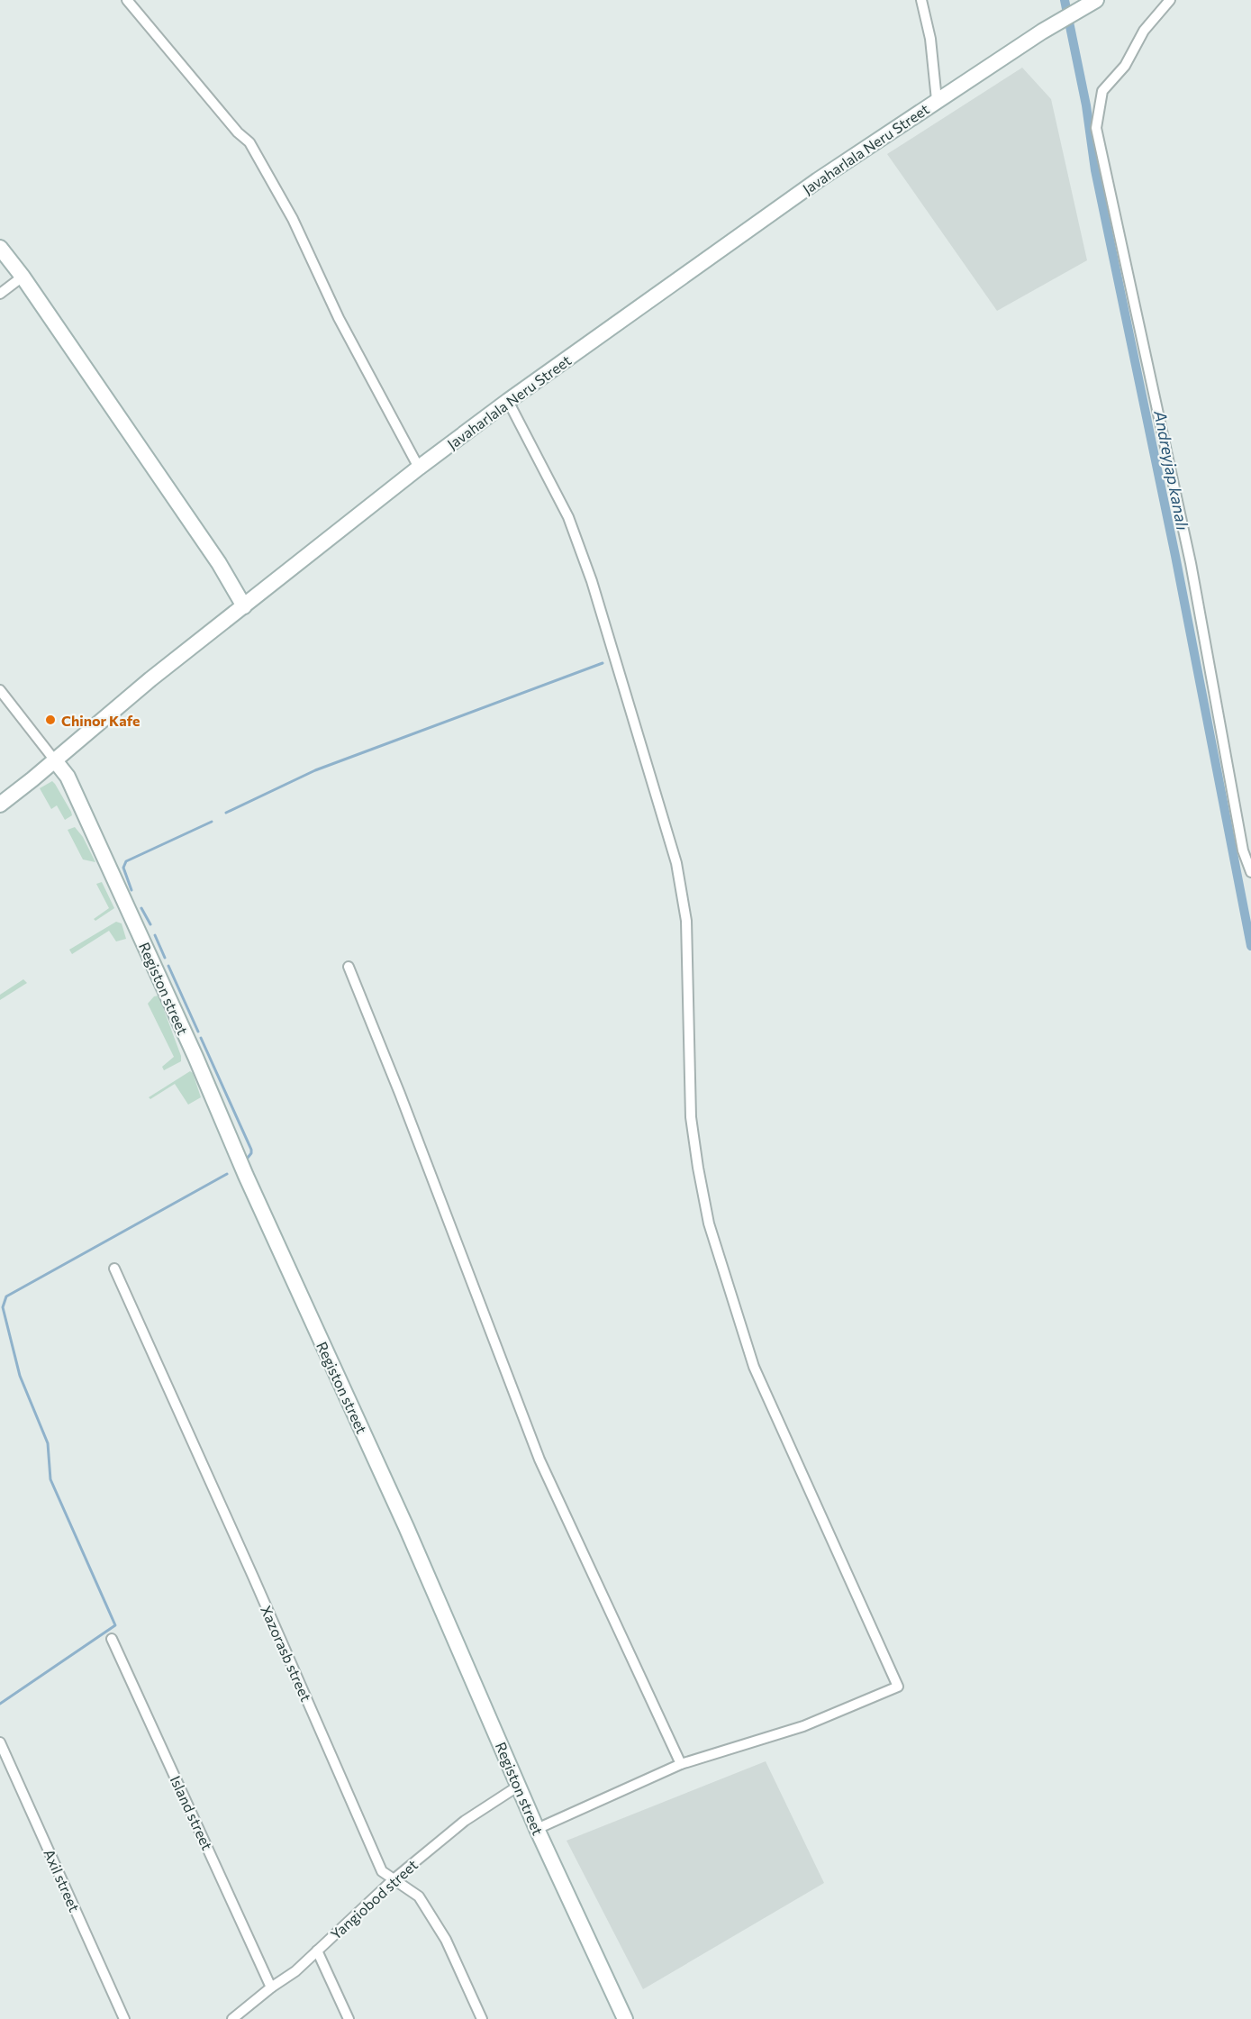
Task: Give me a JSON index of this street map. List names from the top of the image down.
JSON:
{
  "streets": {
    "street": [
      "Javaharlala Neru Street",
      "Registon street",
      "Xazorasb street",
      "Island street",
      "Axil street",
      "Yangiobod street"
    ]
  },
  "crossings": [
    ["Javaharlala Neru Street", "Registon street"],
    ["Registon street", "Yangiobod street"],
    ["Xazorasb street", "Yangiobod street"],
    ["Island street", "Yangiobod street"]
  ],
  "water": ["Andreyjap kanalı"],
  "places": ["Chinor Kafe"]
}
